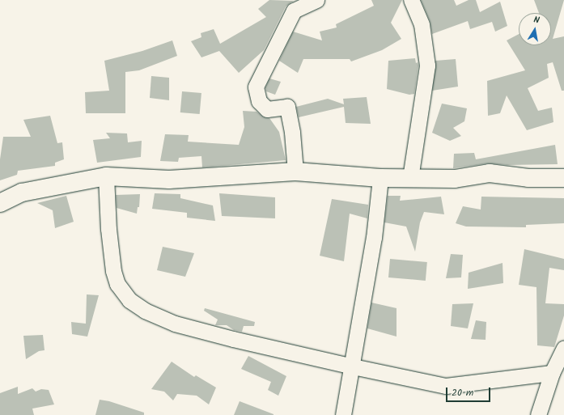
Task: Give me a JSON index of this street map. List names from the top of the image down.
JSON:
{
  "scale_bar": "20 m",
  "north": "top"
}
